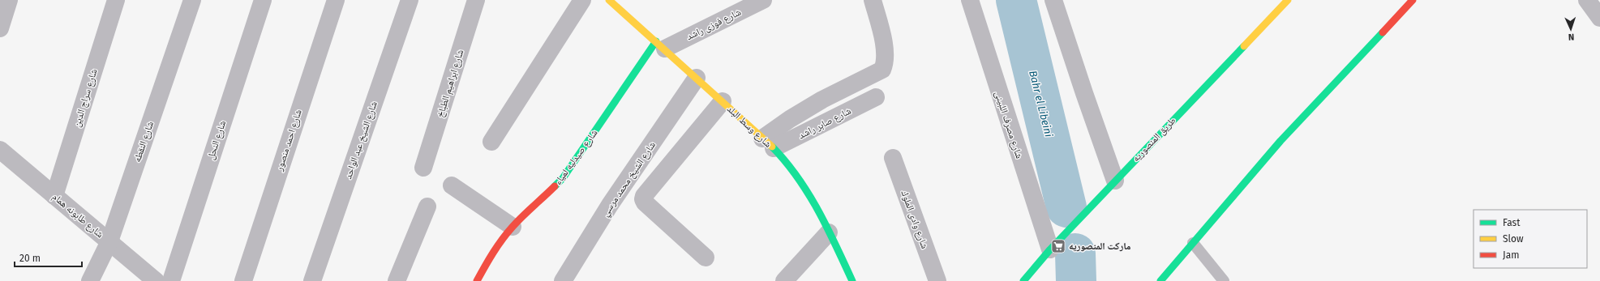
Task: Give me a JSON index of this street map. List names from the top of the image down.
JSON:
{
  "streets": {
    "street": [
      "شارع فوزى راشد",
      "شارع ابراهيم الطباخ",
      "شارع سراج الدين",
      "شارع صابر راشد",
      "شارع مصرف اللبينى",
      "شارع وسط البلد",
      "طريق المنصوريه",
      "شارع النحل",
      "شارع احمد منصور",
      "شارع الشيخ عبد الواحد",
      "شارع النقطه",
      "شارع صيدليه لمياء",
      "شارع الشيخ محمد مرسي",
      "شارع طابونه همام",
      "شارع وادى الملوك"
    ]
  },
  "crossings": [
    ["شارع فوزى راشد", "شارع وسط البلد"],
    ["شارع فوزى راشد", "شارع صيدليه لمياء"],
    ["شارع سراج الدين", "شارع طابونه همام"],
    ["شارع صابر راشد", "شارع وسط البلد"],
    ["شارع مصرف اللبينى", "طريق المنصوريه"],
    ["شارع وسط البلد", "شارع صيدليه لمياء"],
    ["شارع وسط البلد", "شارع الشيخ محمد مرسي"],
    ["شارع النقطه", "شارع طابونه همام"]
  ],
  "water": ["Bahr el Libeini"],
  "places": {
    "supermarket": ["ماركت المنصوريه"]
  },
  "legend": ["Fast", "Slow", "Jam"],
  "scale_bar": "20 m",
  "north": "bottom"
}
